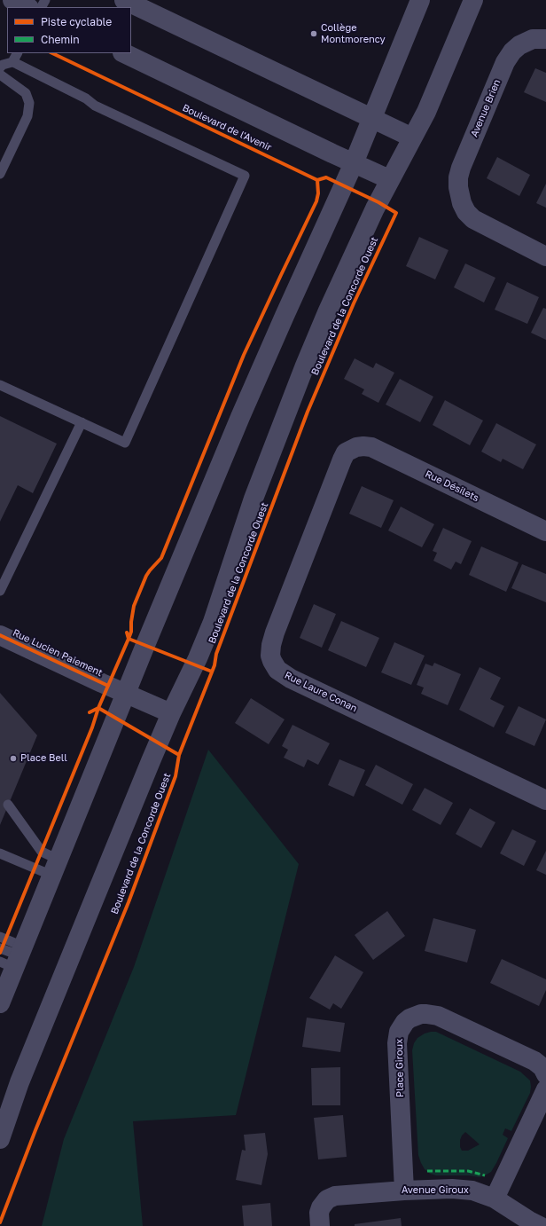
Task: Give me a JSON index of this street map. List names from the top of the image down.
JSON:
{
  "streets": {
    "street": [
      "Avenue Brien",
      "Boulevard de la Concorde Ouest",
      "Rue Désilets",
      "Rue Lucien Paiement",
      "Rue Laure Conan",
      "Place Giroux",
      "Avenue Giroux"
    ],
    "cycle path": ["Boulevard de l'Avenir"]
  },
  "crossings": [
    ["Boulevard de la Concorde Ouest", "Rue Lucien Paiement"],
    ["Rue Désilets", "Rue Laure Conan"],
    ["Place Giroux", "Avenue Giroux"]
  ],
  "places": ["Collège Montmorency", "Place Bell"],
  "legend": ["Piste cyclable", "Chemin"]
}
